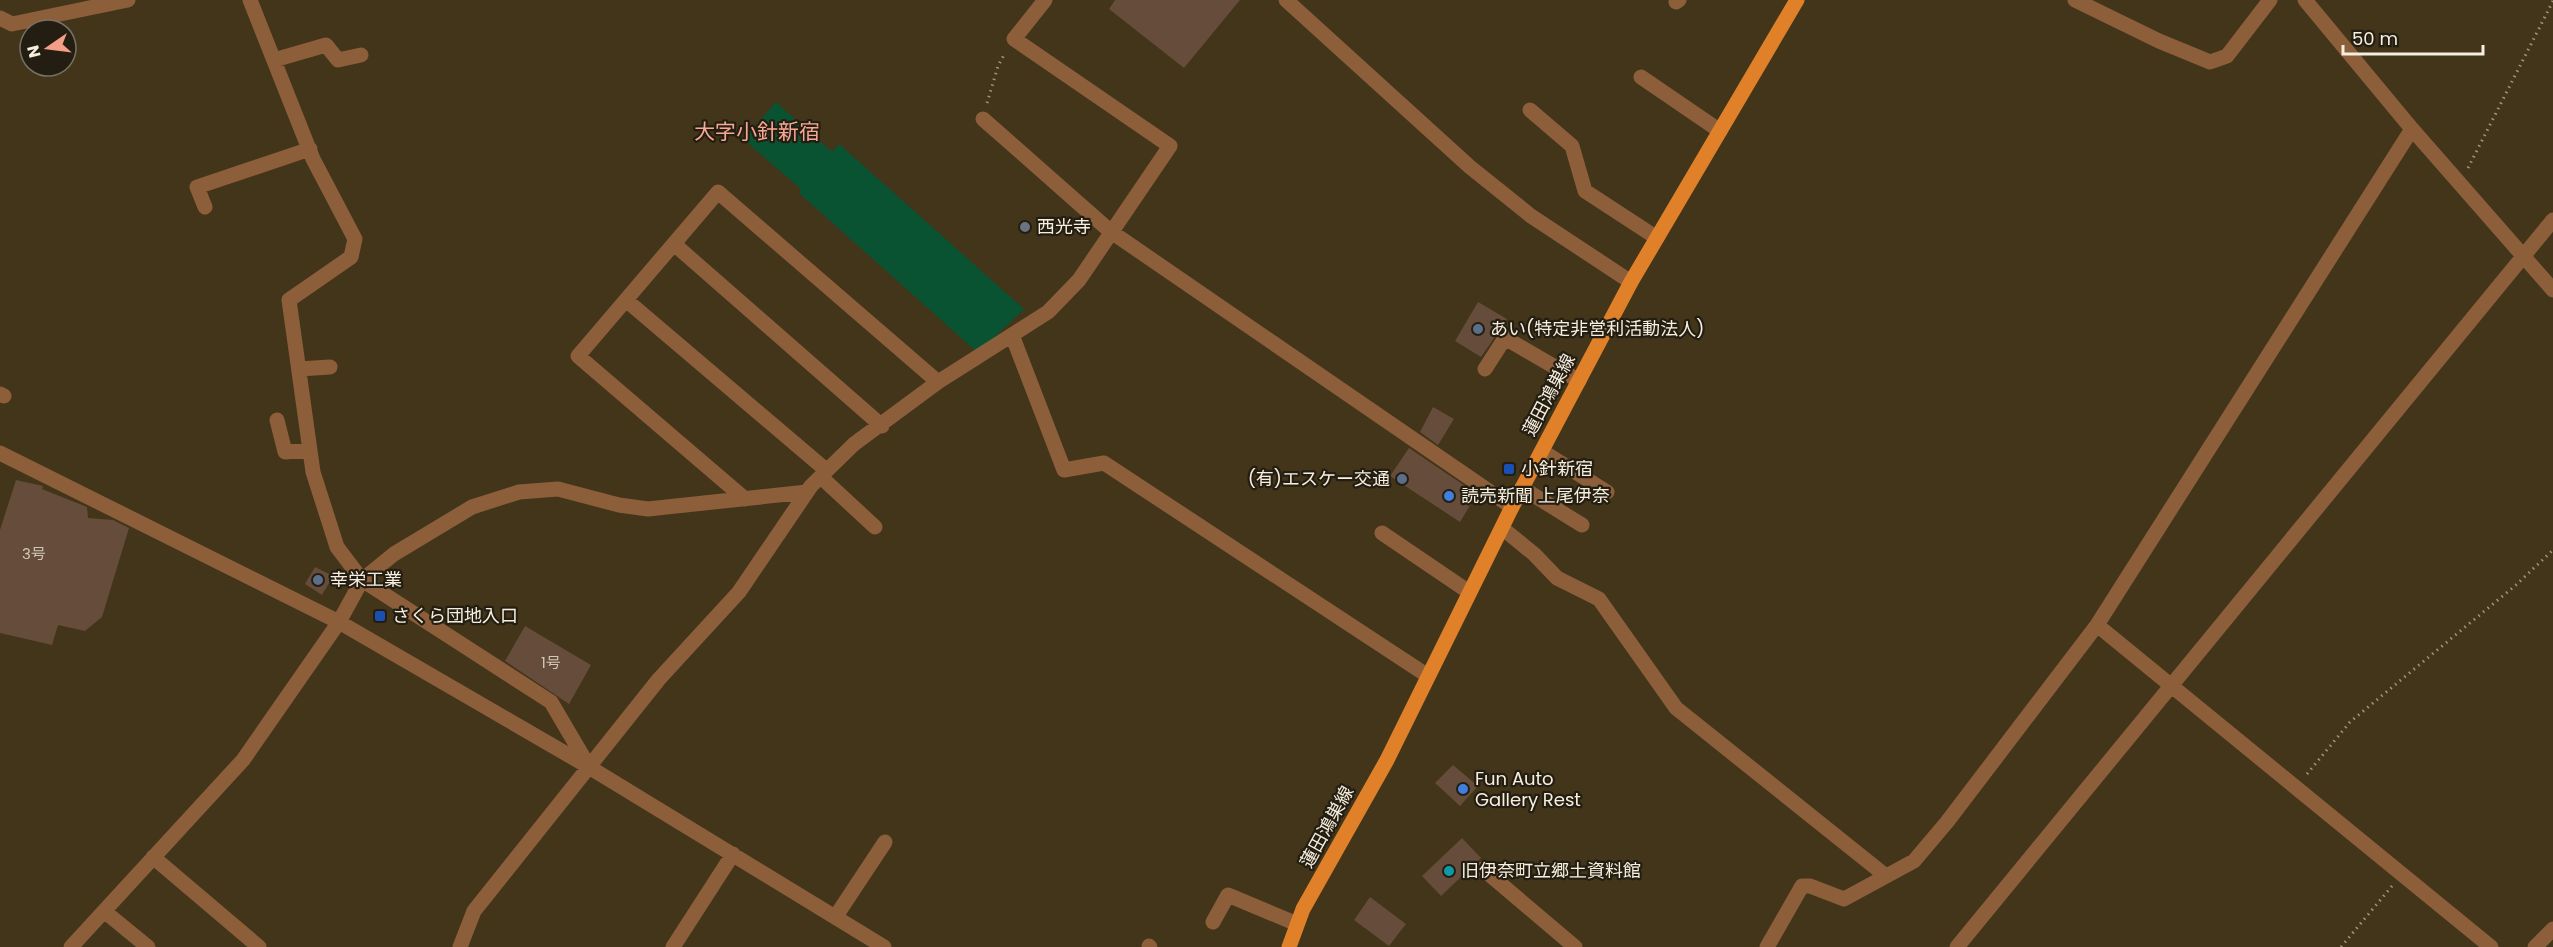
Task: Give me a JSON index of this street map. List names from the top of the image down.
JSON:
{
  "streets": {
    "main road": ["蓮田鴻巣線"]
  },
  "districts": ["大字小針新宿"],
  "places": {
    "other": [
      "西光寺",
      "あい(特定非営利活動法人)",
      "(有)エスケー交通",
      "読売新聞 上尾伊奈",
      "幸栄工業",
      "Fun Auto Gallery Rest",
      "旧伊奈町立郷土資料館"
    ],
    "transit": ["小針新宿", "さくら団地入口"]
  },
  "house_numbers": ["3号", "1号"],
  "scale_bar": "50 m",
  "north": "left"
}
